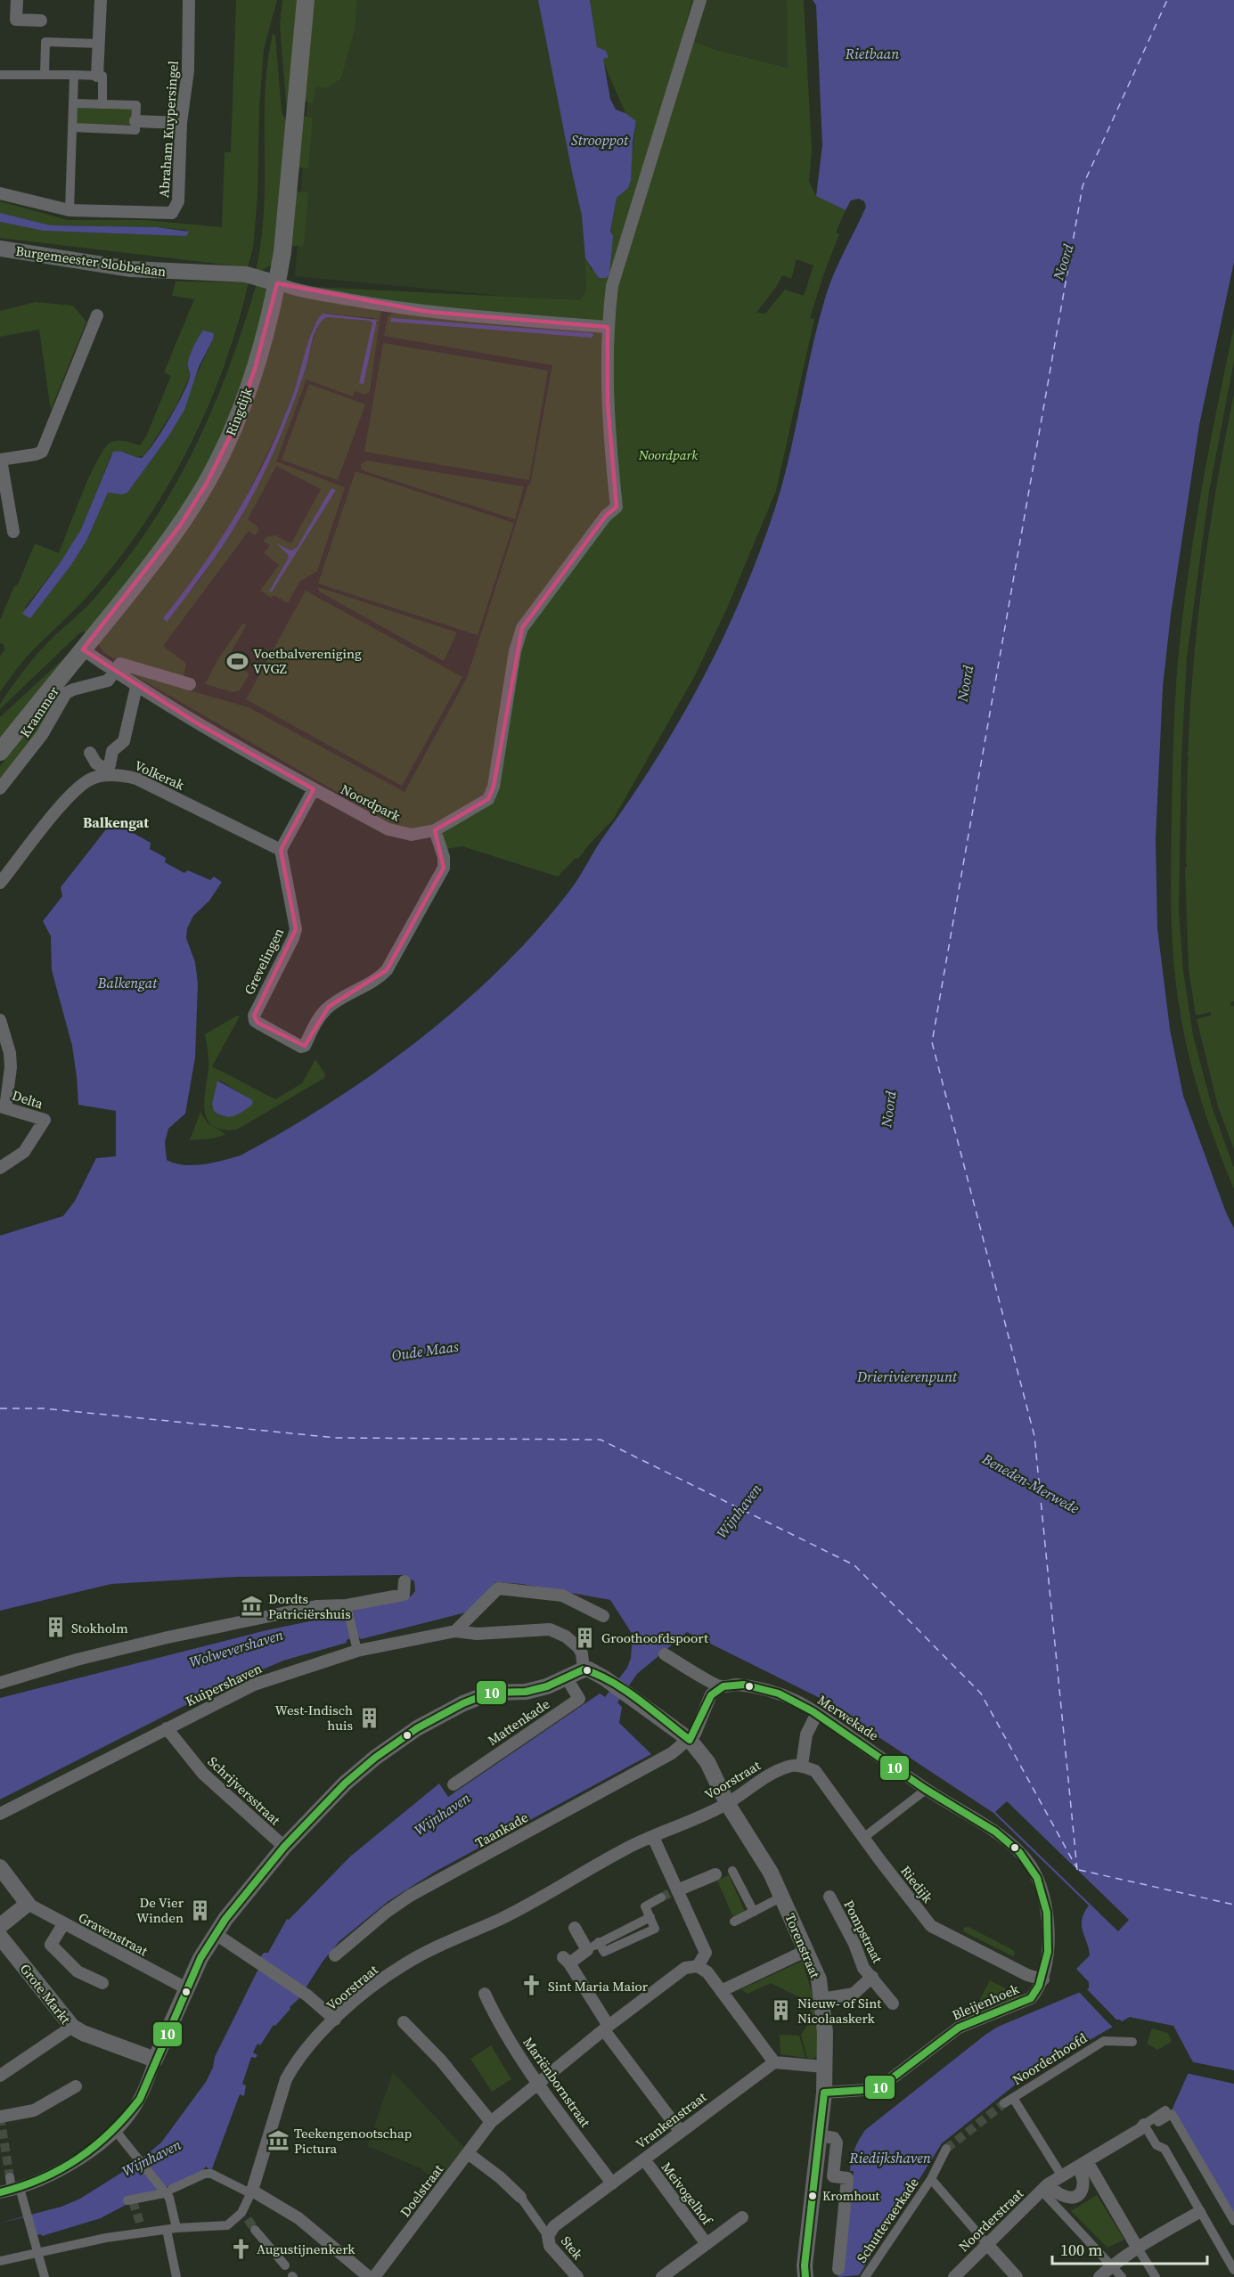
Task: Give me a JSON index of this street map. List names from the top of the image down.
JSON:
{
  "streets": {
    "main road": ["Ringdijk"],
    "street": [
      "Abraham Kuypersingel",
      "Burgemeester Slobbelaan",
      "Krammer",
      "Volkerak",
      "Noordpark",
      "Grevelingen",
      "Delta",
      "Kuipershaven",
      "Merwekade",
      "Mattenkade",
      "Voorstraat",
      "Schrijversstraat",
      "Taankade",
      "Riedijk",
      "Pompstraat",
      "Gravenstraat",
      "Torenstraat",
      "Grote Markt",
      "Bleijenhoek",
      "Noorderhoofd",
      "Mariënbornstraat",
      "Vrankenstraat",
      "Doelstraat",
      "Meivogelhof",
      "Schuttevaerkade",
      "Noorderstraat",
      "Stek"
    ]
  },
  "crossings": [
    ["Burgemeester Slobbelaan", "Ringdijk"],
    ["Ringdijk", "Noordpark"],
    ["Krammer", "Noordpark"],
    ["Volkerak", "Grevelingen"],
    ["Noordpark", "Grevelingen"],
    ["Kuipershaven", "Schrijversstraat"],
    ["Kuipershaven", "Torenstraat"],
    ["Merwekade", "Riedijk"],
    ["Merwekade", "Bleijenhoek"],
    ["Voorstraat", "Riedijk"],
    ["Voorstraat", "Torenstraat"],
    ["Taankade", "Torenstraat"],
    ["Riedijk", "Bleijenhoek"],
    ["Torenstraat", "Bleijenhoek"],
    ["Noorderhoofd", "Noorderstraat"],
    ["Mariënbornstraat", "Vrankenstraat"],
    ["Mariënbornstraat", "Doelstraat"],
    ["Vrankenstraat", "Meivogelhof"],
    ["Vrankenstraat", "Stek"]
  ],
  "districts": ["Balkengat"],
  "water": [
    "Rietbaan",
    "Strooppot",
    "Noord",
    "Balkengat",
    "Oude Maas",
    "Drierivierenpunt",
    "Beneden-Merwede",
    "Wijnhaven",
    "Wolwevershaven",
    "Riedijkshaven"
  ],
  "parks": ["Noordpark"],
  "places": {
    "sports": ["Voetbalvereniging VVGZ"],
    "museum": ["Dordts Patriciërshuis", "Teekengenootschap Pictura"],
    "building": [
      "Stokholm",
      "Groothoofdspoort",
      "West-Indisch huis",
      "De Vier Winden",
      "Nieuw- of Sint Nicolaaskerk"
    ],
    "church": ["Sint Maria Maior", "Augustijnenkerk"],
    "other": ["Kromhout"]
  },
  "lines": ["transit line 10"],
  "scale_bar": "100 m"
}
